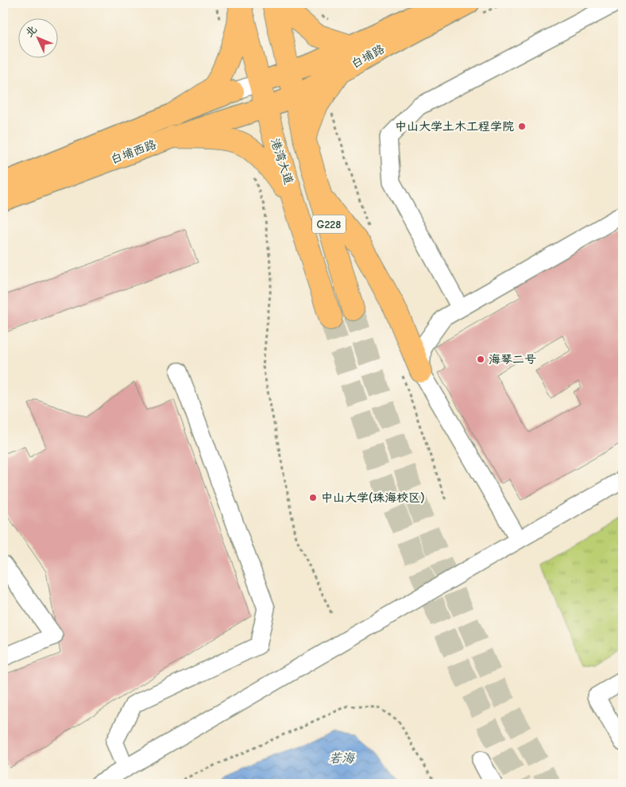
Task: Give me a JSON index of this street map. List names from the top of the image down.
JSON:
{
  "streets": {
    "highway": ["港湾大道", "G228"],
    "main road": ["白埔路", "白埔西路"]
  },
  "crossings": [
    ["白埔路", "白埔西路"],
    ["白埔路", "港湾大道"],
    ["白埔路", "G228"],
    ["白埔西路", "港湾大道"]
  ],
  "water": ["若海"],
  "places": ["中山大学土木工程学院", "海琴二号", "中山大学(珠海校区)"],
  "north": "top left"
}
